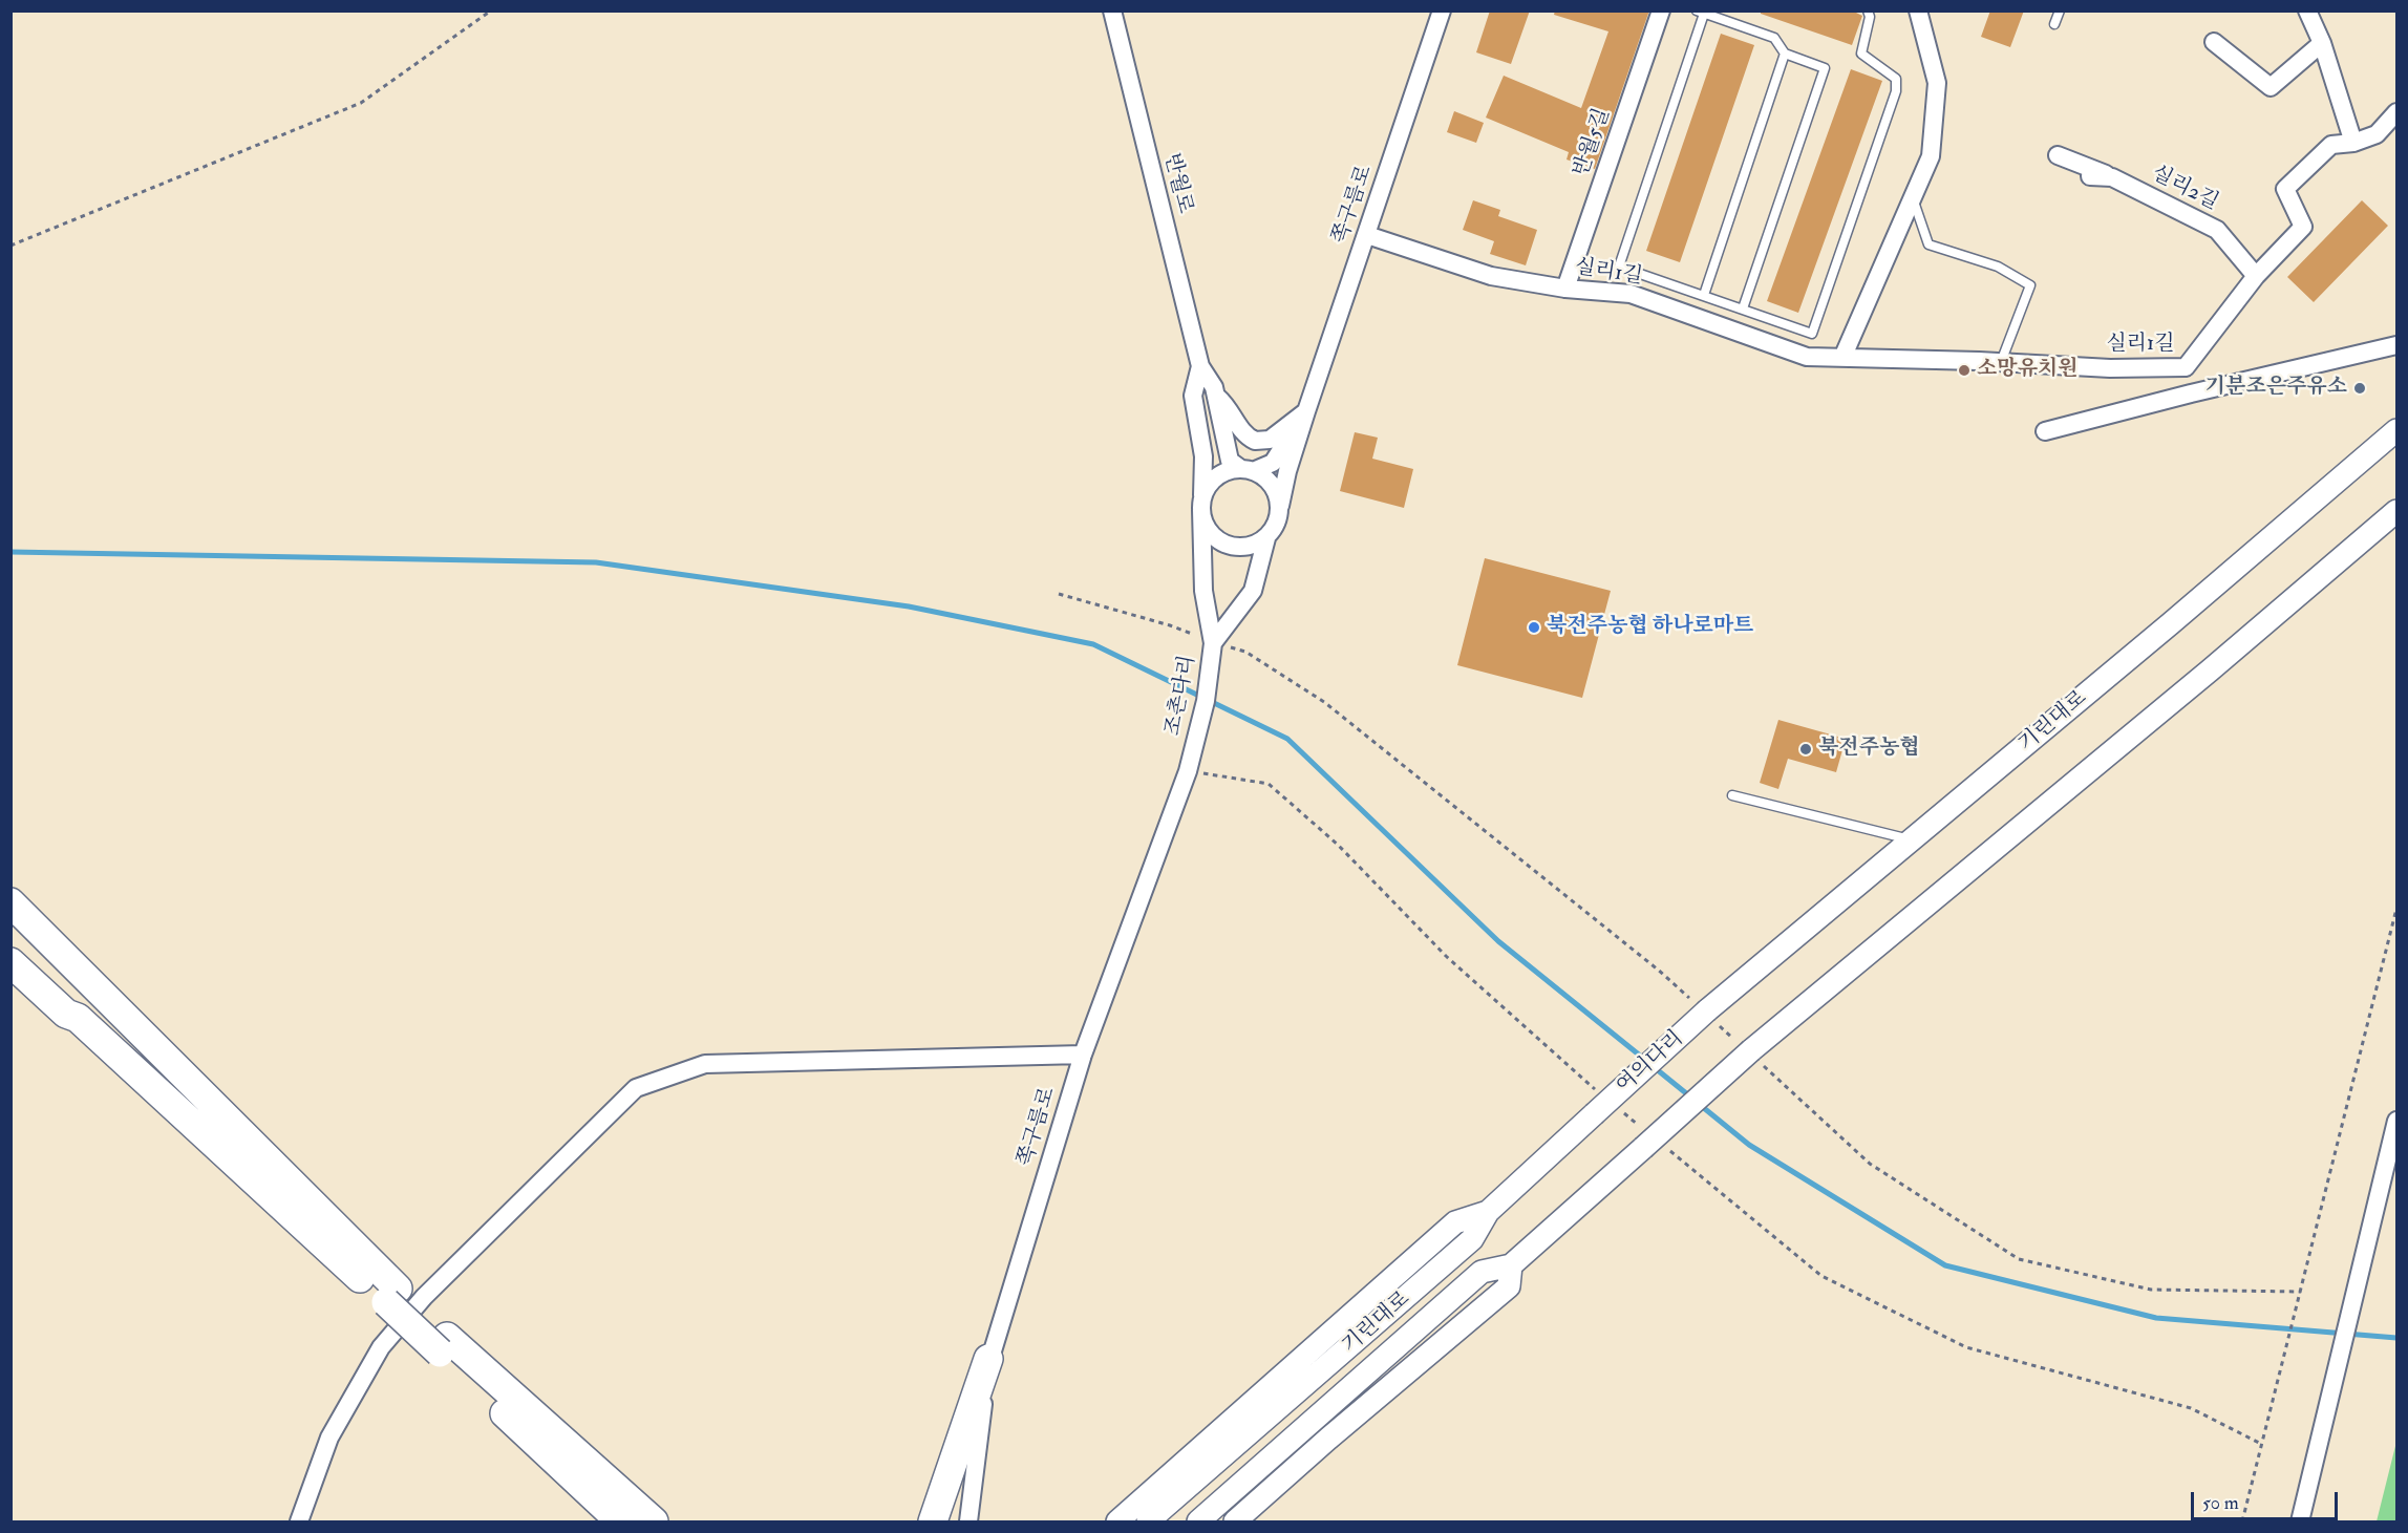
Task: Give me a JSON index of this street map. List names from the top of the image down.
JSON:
{
  "streets": {
    "street": [
      "반월5길",
      "반월로",
      "실리2길",
      "쪽구름로",
      "실리1길",
      "조촌다리",
      "기린대로",
      "여의다리"
    ]
  },
  "crossings": [
    ["반월5길", "실리1길"],
    ["쪽구름로", "실리1길"],
    ["쪽구름로", "조촌다리"],
    ["기린대로", "여의다리"]
  ],
  "places": [
    "소망유치원",
    "기분조은주유소",
    "북전주농협 하나로마트",
    "북전주농협"
  ],
  "scale_bar": "50 m"
}
